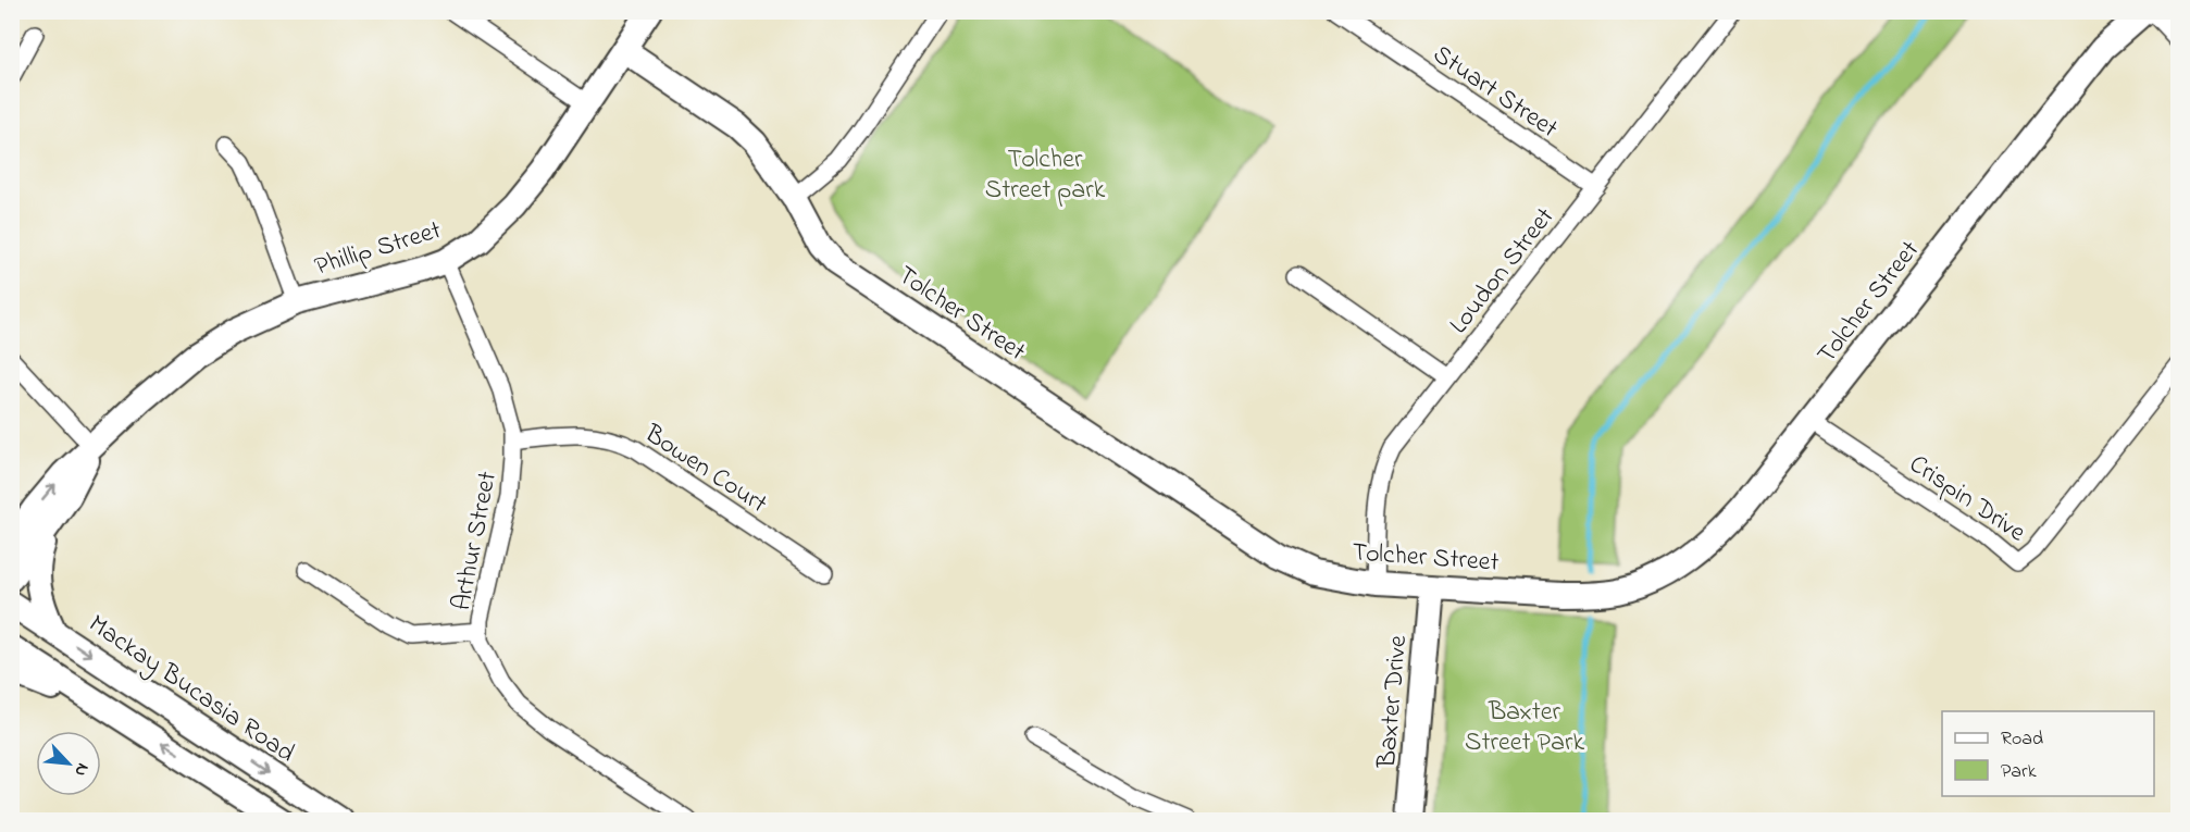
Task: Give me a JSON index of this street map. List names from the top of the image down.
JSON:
{
  "streets": {
    "street": [
      "Stuart Street",
      "Phillip Street",
      "Loudon Street",
      "Tolcher Street",
      "Bowen Court",
      "Crispin Drive",
      "Arthur Street",
      "Mackay Bucasia Road",
      "Baxter Drive"
    ]
  },
  "crossings": [
    ["Stuart Street", "Loudon Street"],
    ["Phillip Street", "Tolcher Street"],
    ["Phillip Street", "Arthur Street"],
    ["Loudon Street", "Tolcher Street"],
    ["Tolcher Street", "Crispin Drive"],
    ["Tolcher Street", "Baxter Drive"],
    ["Bowen Court", "Arthur Street"]
  ],
  "parks": ["Tolcher Street park", "Baxter Street Park"],
  "legend": ["Road", "Park"],
  "north": "bottom right"
}
